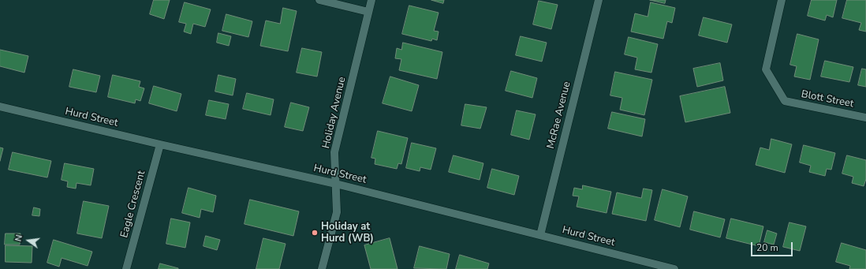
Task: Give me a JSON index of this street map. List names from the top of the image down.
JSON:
{
  "streets": {
    "street": [
      "Blott Street",
      "Holiday Avenue",
      "McRae Avenue",
      "Hurd Street",
      "Eagle Crescent"
    ]
  },
  "crossings": [
    ["Holiday Avenue", "Hurd Street"],
    ["McRae Avenue", "Hurd Street"],
    ["Hurd Street", "Eagle Crescent"]
  ],
  "places": ["Holiday at Hurd (WB)"],
  "scale_bar": "20 m",
  "north": "left"
}
